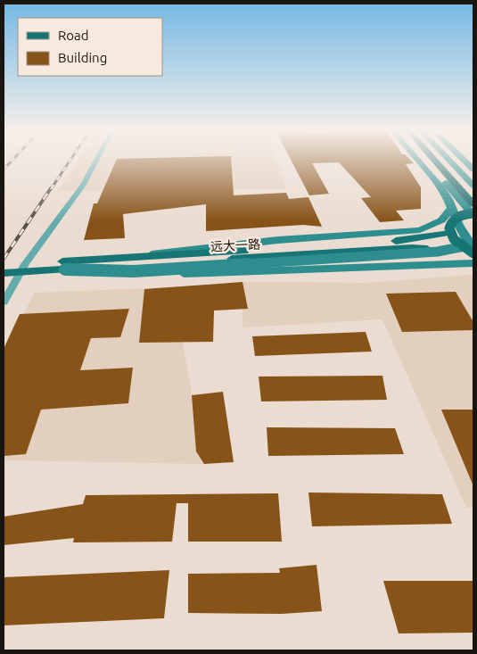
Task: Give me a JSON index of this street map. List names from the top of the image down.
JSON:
{
  "streets": {
    "main road": ["远大一路"]
  },
  "legend": ["Road", "Building"]
}
